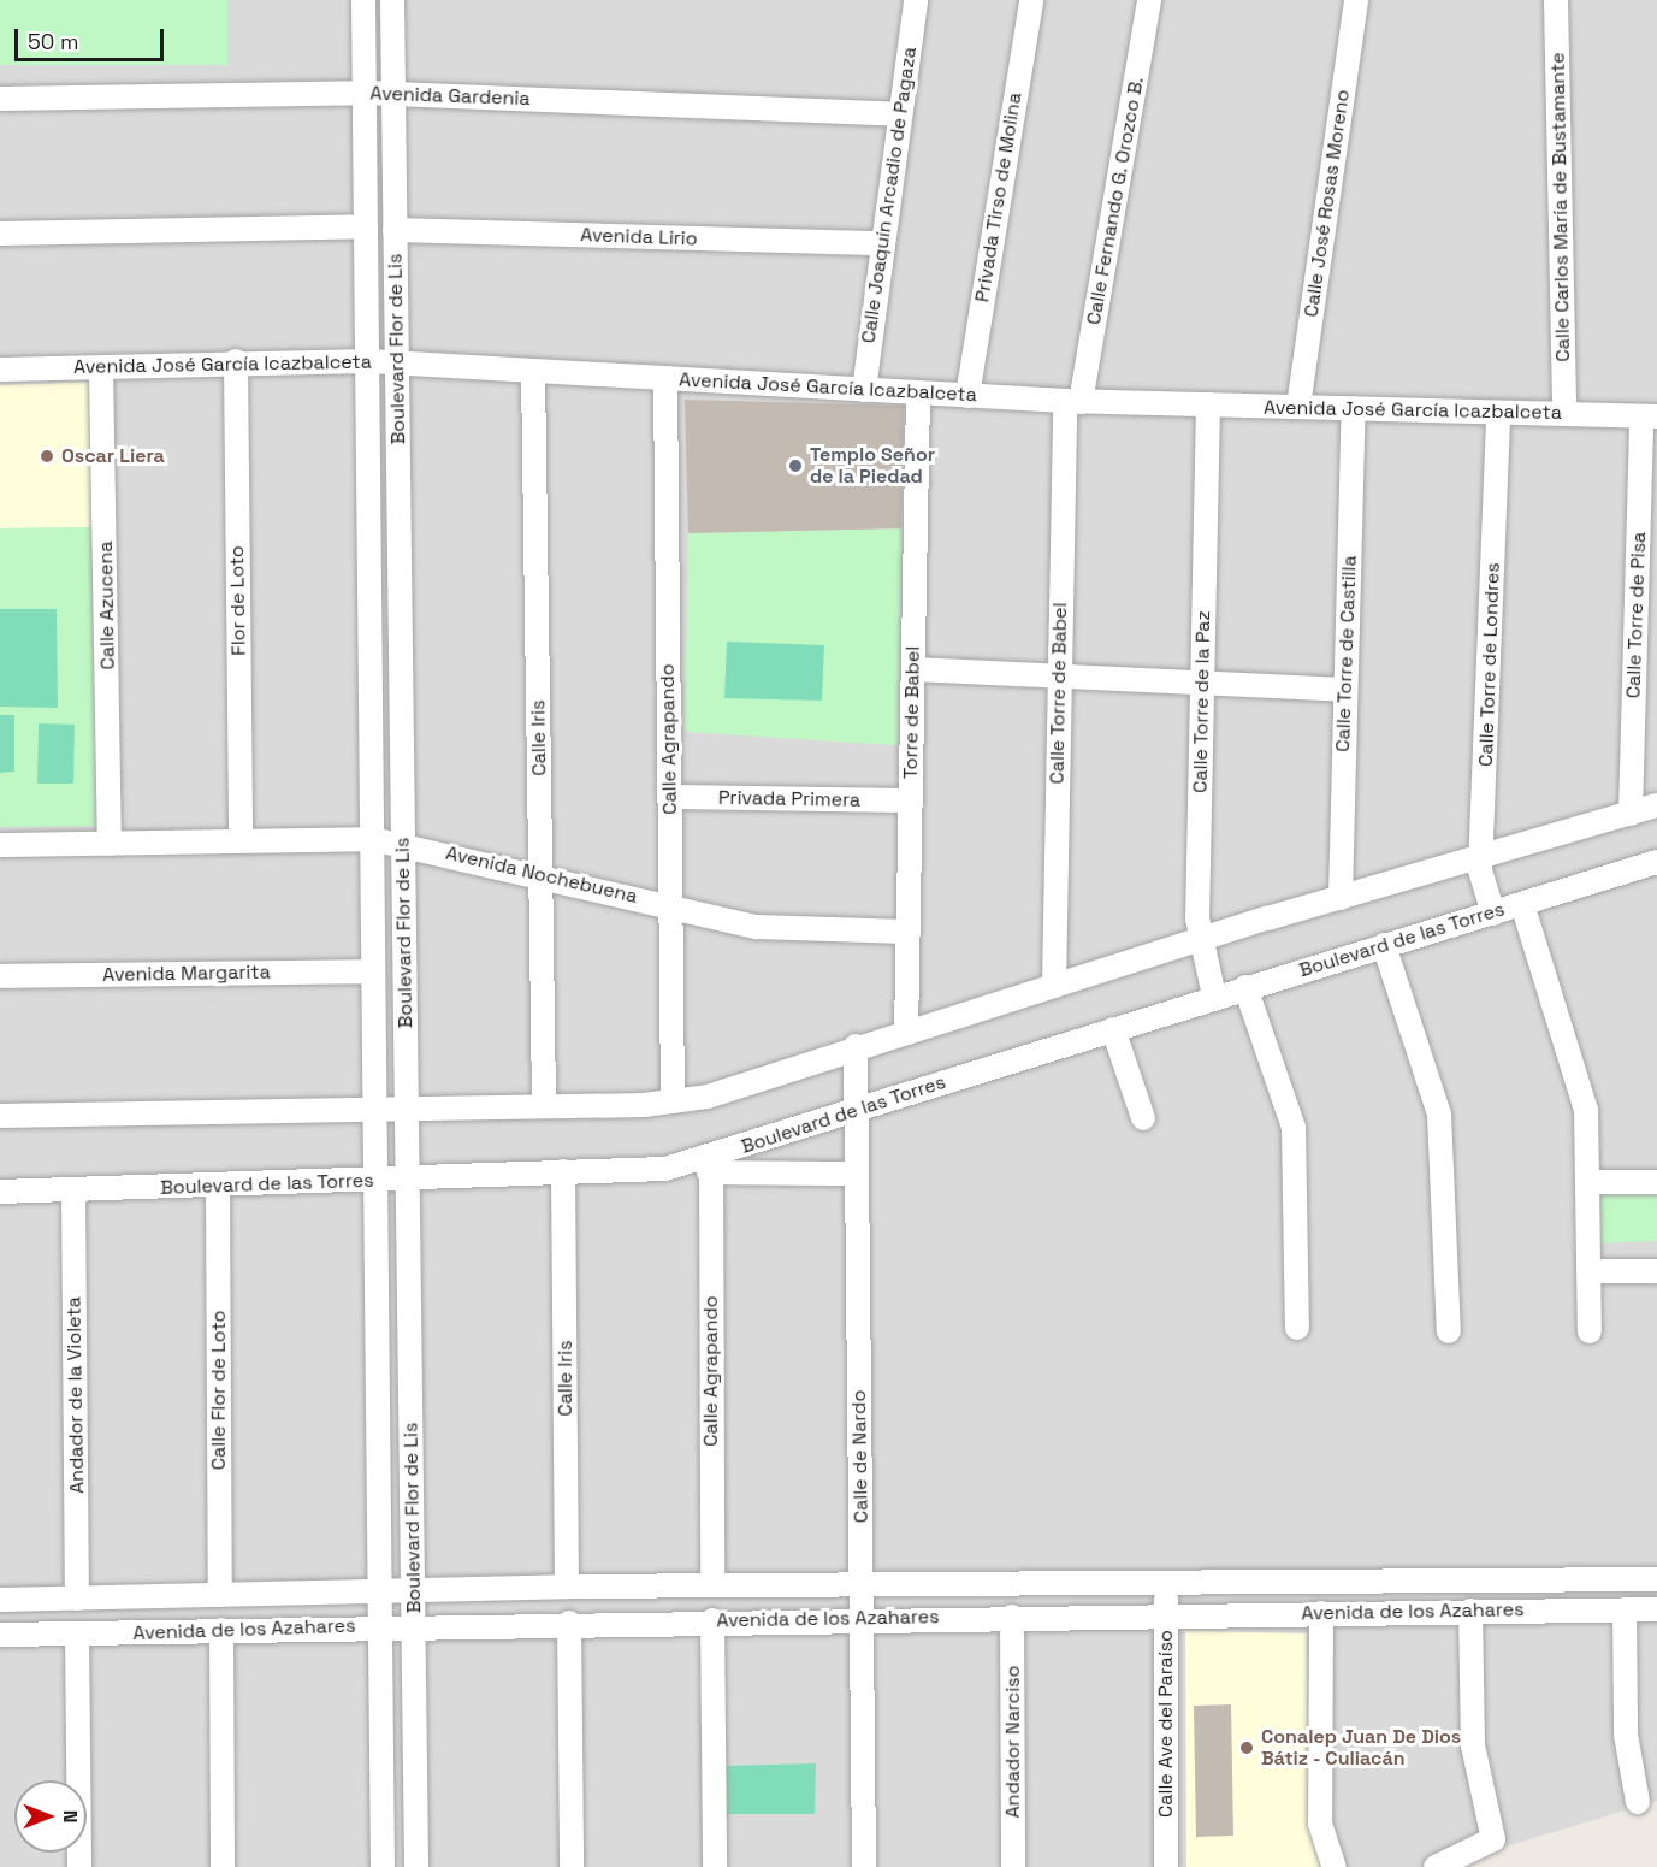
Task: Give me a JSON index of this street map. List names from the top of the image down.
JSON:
{
  "streets": {
    "street": [
      "Avenida Gardenia",
      "Calle Joaquín Arcadio de Pagaza",
      "Privada Tirso de Molina",
      "Calle Fernando G. Orozco B.",
      "Calle José Rosas Moreno",
      "Calle Carlos María de Bustamante",
      "Avenida Lirio",
      "Boulevard Flor de Lis",
      "Avenida José García Icazbalceta",
      "Flor de Loto",
      "Calle Azucena",
      "Calle Torre de Pisa",
      "Calle Torre de Castilla",
      "Calle Torre de Londres",
      "Calle Torre de Babel",
      "Calle Torre de la Paz",
      "Torre de Babel",
      "Calle Iris",
      "Calle Agrapando",
      "Privada Primera",
      "Avenida Nochebuena",
      "Boulevard de las Torres",
      "Avenida Margarita",
      "Calle Flor de Loto",
      "Andador de la Violeta",
      "Calle de Nardo",
      "Avenida de los Azahares",
      "Calle Ave del Paraíso",
      "Andador Narciso"
    ]
  },
  "crossings": [
    ["Avenida Gardenia", "Calle Joaquín Arcadio de Pagaza"],
    ["Avenida Gardenia", "Boulevard Flor de Lis"],
    ["Calle Joaquín Arcadio de Pagaza", "Avenida Lirio"],
    ["Calle Joaquín Arcadio de Pagaza", "Avenida José García Icazbalceta"],
    ["Privada Tirso de Molina", "Avenida José García Icazbalceta"],
    ["Calle Fernando G. Orozco B.", "Avenida José García Icazbalceta"],
    ["Calle Fernando G. Orozco B.", "Calle Torre de Babel"],
    ["Calle José Rosas Moreno", "Avenida José García Icazbalceta"],
    ["Calle Carlos María de Bustamante", "Avenida José García Icazbalceta"],
    ["Avenida Lirio", "Boulevard Flor de Lis"],
    ["Boulevard Flor de Lis", "Avenida José García Icazbalceta"],
    ["Boulevard Flor de Lis", "Avenida Nochebuena"],
    ["Boulevard Flor de Lis", "Boulevard de las Torres"],
    ["Boulevard Flor de Lis", "Avenida Margarita"],
    ["Boulevard Flor de Lis", "Avenida de los Azahares"],
    ["Avenida José García Icazbalceta", "Flor de Loto"],
    ["Avenida José García Icazbalceta", "Calle Azucena"],
    ["Avenida José García Icazbalceta", "Calle Torre de Pisa"],
    ["Avenida José García Icazbalceta", "Calle Torre de Castilla"],
    ["Avenida José García Icazbalceta", "Calle Torre de Londres"],
    ["Avenida José García Icazbalceta", "Calle Torre de Babel"],
    ["Avenida José García Icazbalceta", "Calle Torre de la Paz"],
    ["Avenida José García Icazbalceta", "Torre de Babel"],
    ["Avenida José García Icazbalceta", "Calle Iris"],
    ["Avenida José García Icazbalceta", "Calle Agrapando"],
    ["Flor de Loto", "Avenida Nochebuena"],
    ["Calle Azucena", "Avenida Nochebuena"],
    ["Calle Torre de Londres", "Boulevard de las Torres"],
    ["Calle Torre de la Paz", "Boulevard de las Torres"],
    ["Torre de Babel", "Privada Primera"],
    ["Torre de Babel", "Avenida Nochebuena"],
    ["Calle Iris", "Avenida Nochebuena"],
    ["Calle Iris", "Boulevard de las Torres"],
    ["Calle Iris", "Avenida de los Azahares"],
    ["Calle Agrapando", "Privada Primera"],
    ["Calle Agrapando", "Avenida Nochebuena"],
    ["Calle Agrapando", "Boulevard de las Torres"],
    ["Calle Agrapando", "Avenida de los Azahares"],
    ["Boulevard de las Torres", "Calle Flor de Loto"],
    ["Boulevard de las Torres", "Andador de la Violeta"],
    ["Boulevard de las Torres", "Calle de Nardo"],
    ["Calle Flor de Loto", "Avenida de los Azahares"],
    ["Andador de la Violeta", "Avenida de los Azahares"],
    ["Calle de Nardo", "Avenida de los Azahares"],
    ["Avenida de los Azahares", "Calle Ave del Paraíso"],
    ["Avenida de los Azahares", "Andador Narciso"]
  ],
  "places": ["Oscar Liera", "Templo Señor de la Piedad", "Conalep Juan De Dios Bátiz - Culiacán"],
  "scale_bar": "50 m",
  "north": "right"
}
